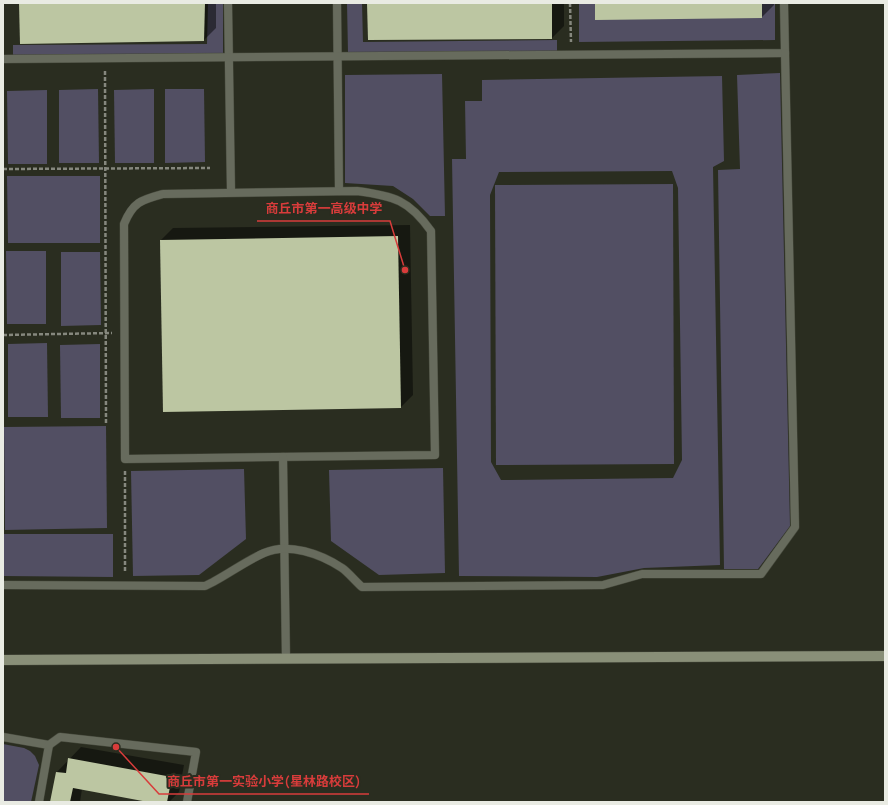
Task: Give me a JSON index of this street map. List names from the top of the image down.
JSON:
{
  "places": ["商丘市第一高级中学", "商丘市第一实验小学(星林路校区)"]
}
